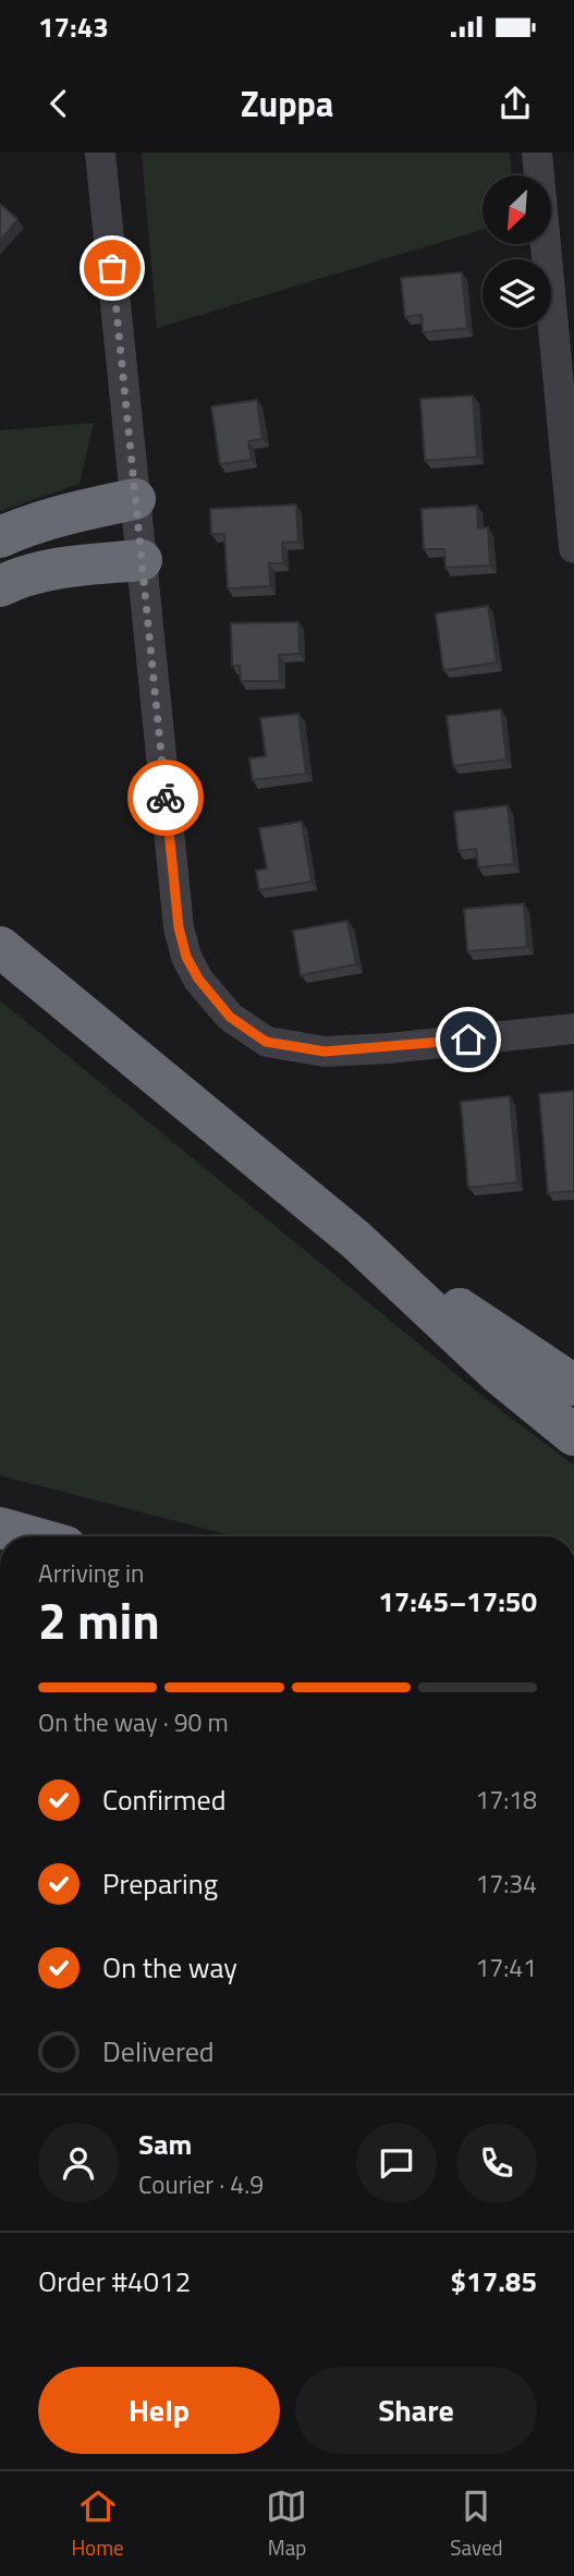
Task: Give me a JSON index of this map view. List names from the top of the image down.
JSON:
{
  "north": "bottom left",
  "page": {
    "status": "17:43",
    "header": "Zuppa",
    "heading": ["2 min", "Arriving in", "17:45–17:50"],
    "panel": [
      "Sam",
      "Courier · 4.9",
      "Order #4012",
      "$17.85"
    ],
    "bar": "On the way · 90 m",
    "list": [
      ["Confirmed", "17:18"],
      ["Preparing", "17:34"],
      ["On the way", "17:41"],
      "Delivered"
    ],
    "buttons": ["Help", "Share"],
    "tabs": ["Home", "Map", "Saved"]
  }
}
